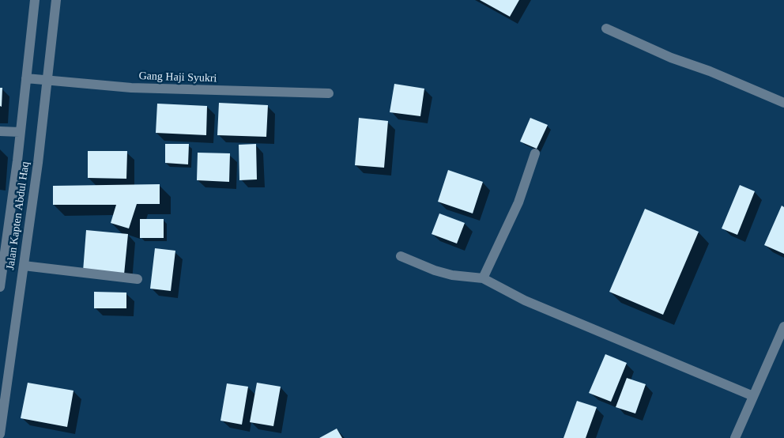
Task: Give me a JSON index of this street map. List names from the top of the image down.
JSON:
{
  "streets": {
    "street": ["Gang Haji Syukri", "Jalan Kapten Abdul Haq"]
  },
  "crossings": [
    ["Gang Haji Syukri", "Jalan Kapten Abdul Haq"]
  ]
}
